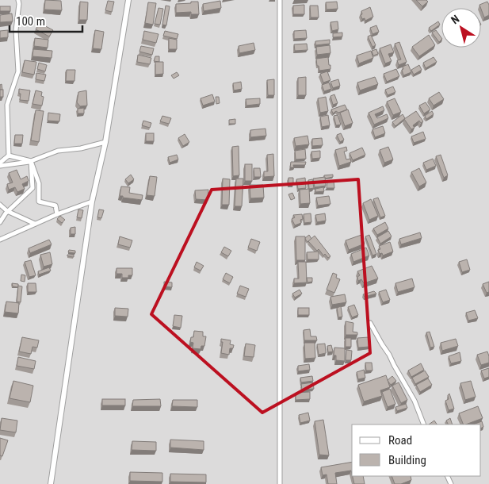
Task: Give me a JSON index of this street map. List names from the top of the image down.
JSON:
{
  "legend": ["Road", "Building"],
  "scale_bar": "100 m",
  "north": "top left"
}
